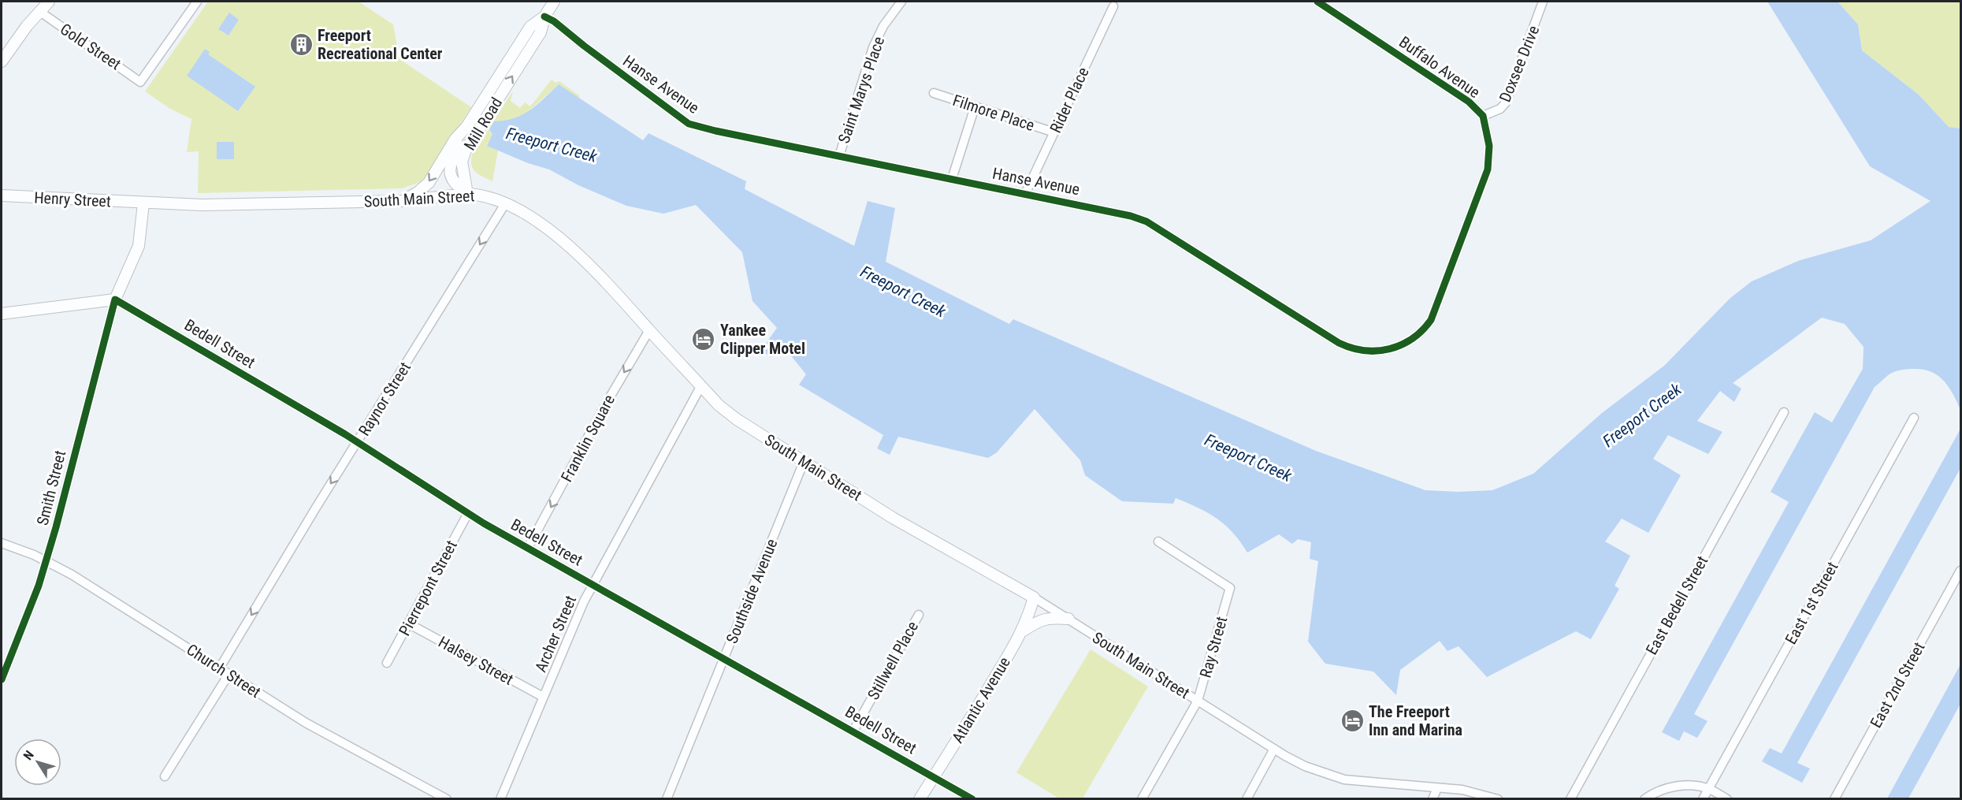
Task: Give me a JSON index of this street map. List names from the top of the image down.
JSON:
{
  "streets": {
    "main road": [
      "Mill Road",
      "South Main Street",
      "Henry Street",
      "Smith Street",
      "Atlantic Avenue"
    ],
    "street": [
      "Gold Street",
      "Doxsee Drive",
      "Buffalo Avenue",
      "Hanse Avenue",
      "Saint Marys Place",
      "Rider Place",
      "Filmore Place",
      "Bedell Street",
      "Raynor Street",
      "Franklin Square",
      "Pierrepont Street",
      "Southside Avenue",
      "East 1st Street",
      "East Bedell Street",
      "Archer Street",
      "Ray Street",
      "Halsey Street",
      "Stillwell Place",
      "Church Street",
      "East 2nd Street"
    ]
  },
  "crossings": [
    ["Doxsee Drive", "Buffalo Avenue"],
    ["Buffalo Avenue", "Hanse Avenue"],
    ["Hanse Avenue", "Saint Marys Place"],
    ["Hanse Avenue", "Rider Place"],
    ["Hanse Avenue", "Mill Road"],
    ["Rider Place", "Filmore Place"],
    ["Mill Road", "South Main Street"],
    ["South Main Street", "Henry Street"],
    ["South Main Street", "Raynor Street"],
    ["South Main Street", "Franklin Square"],
    ["South Main Street", "Smith Street"],
    ["South Main Street", "Southside Avenue"],
    ["South Main Street", "Archer Street"],
    ["South Main Street", "Ray Street"],
    ["South Main Street", "Atlantic Avenue"],
    ["Henry Street", "Smith Street"],
    ["Bedell Street", "Raynor Street"],
    ["Bedell Street", "Franklin Square"],
    ["Bedell Street", "Smith Street"],
    ["Bedell Street", "Pierrepont Street"],
    ["Bedell Street", "Southside Avenue"],
    ["Bedell Street", "Archer Street"],
    ["Bedell Street", "Stillwell Place"],
    ["Bedell Street", "Atlantic Avenue"],
    ["Raynor Street", "Church Street"],
    ["Smith Street", "Church Street"],
    ["Pierrepont Street", "Halsey Street"],
    ["Archer Street", "Halsey Street"]
  ],
  "one_way": ["Raynor Street", "Franklin Square"],
  "water": ["Freeport Creek"],
  "places": {
    "building": ["Freeport Recreational Center"],
    "hotel": ["Yankee Clipper Motel", "The Freeport Inn and Marina"]
  },
  "north": "top left"
}
